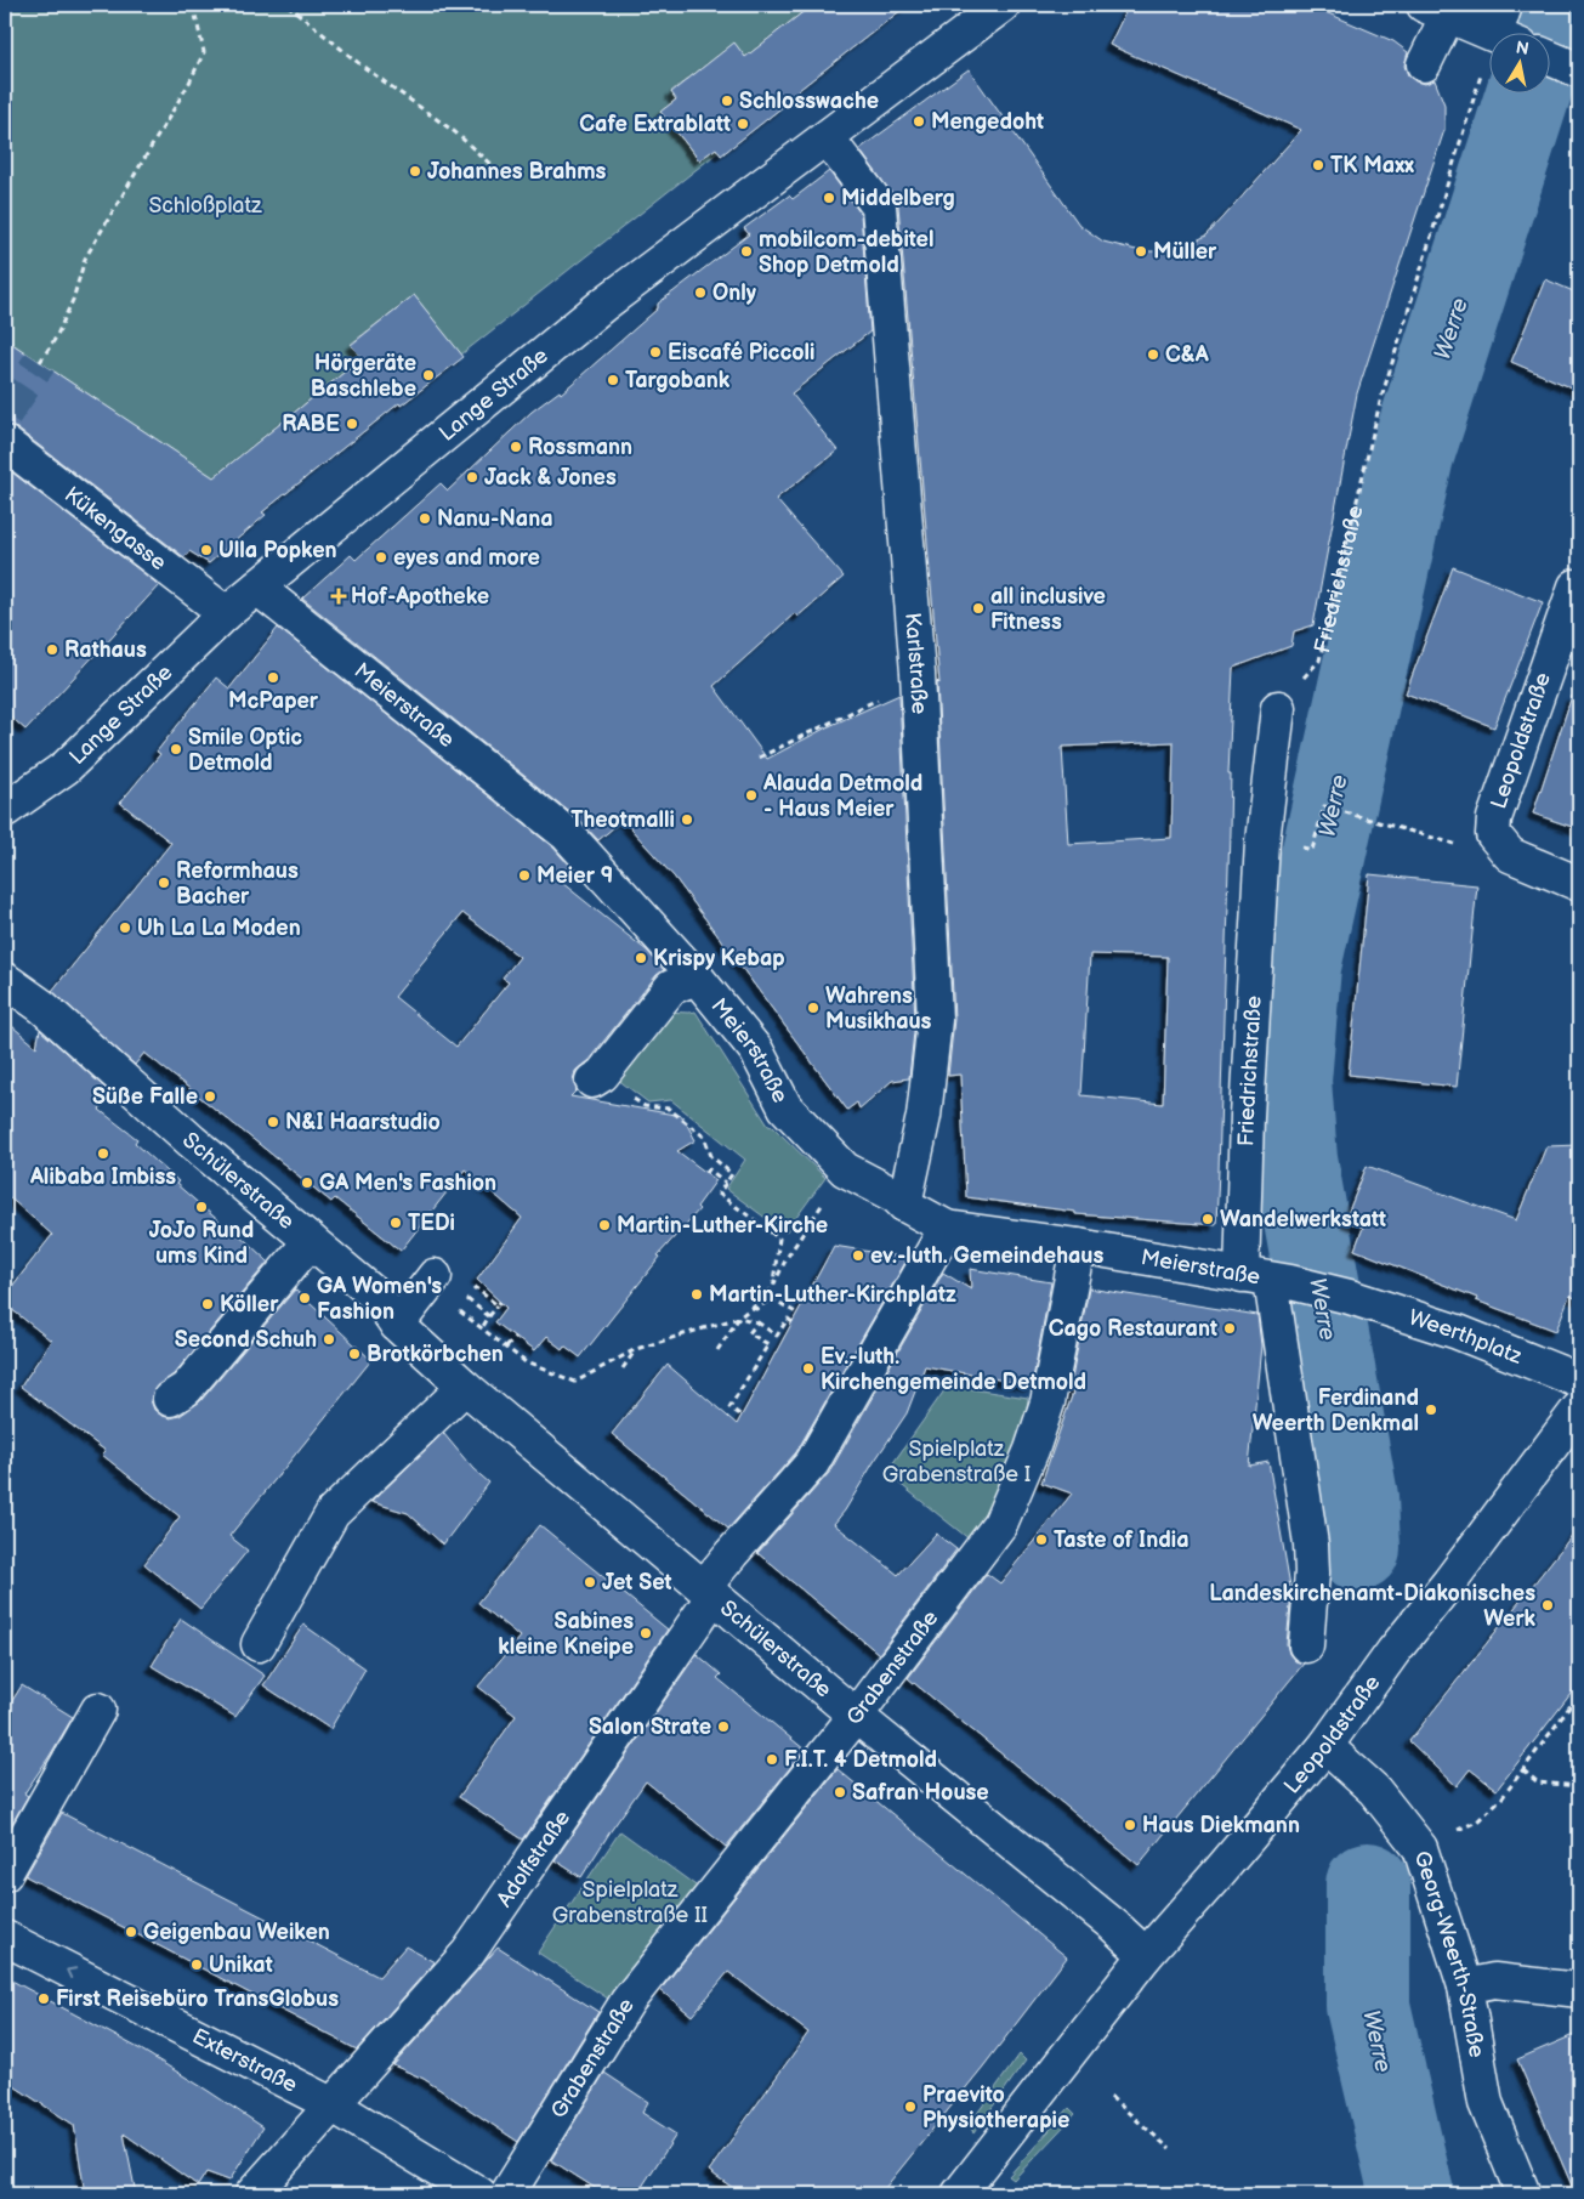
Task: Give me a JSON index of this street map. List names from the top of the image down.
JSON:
{
  "streets": {
    "street": [
      "Lange Straße",
      "Kükengasse",
      "Friedrichstraße",
      "Karlstraße",
      "Meierstraße",
      "Leopoldstraße",
      "Schülerstraße",
      "Weerthplatz",
      "Grabenstraße",
      "Adolfstraße",
      "Georg-Weerth-Straße",
      "Exterstraße"
    ]
  },
  "crossings": [
    ["Lange Straße", "Kükengasse"],
    ["Lange Straße", "Karlstraße"],
    ["Lange Straße", "Meierstraße"],
    ["Friedrichstraße", "Meierstraße"],
    ["Karlstraße", "Meierstraße"],
    ["Meierstraße", "Weerthplatz"],
    ["Meierstraße", "Grabenstraße"],
    ["Meierstraße", "Adolfstraße"],
    ["Leopoldstraße", "Schülerstraße"],
    ["Leopoldstraße", "Georg-Weerth-Straße"],
    ["Schülerstraße", "Grabenstraße"],
    ["Schülerstraße", "Adolfstraße"],
    ["Adolfstraße", "Exterstraße"]
  ],
  "one_way": ["Exterstraße"],
  "water": ["Werre"],
  "parks": ["Schloßplatz", "Spielplatz Grabenstraße I", "Spielplatz Grabenstraße II"],
  "places": {
    "other": [
      "Schlosswache",
      "Mengedoht",
      "Cafe Extrablatt",
      "TK Maxx",
      "Johannes Brahms",
      "Middelberg",
      "mobilcom-debitel Shop Detmold",
      "Müller",
      "Only",
      "Eiscafé Piccoli",
      "C&A",
      "Hörgeräte Baschlebe",
      "Targobank",
      "RABE",
      "Rossmann",
      "Jack & Jones",
      "Nanu-Nana",
      "Ulla Popken",
      "eyes and more",
      "all inclusive Fitness",
      "Rathaus",
      "McPaper",
      "Smile Optic Detmold",
      "Alauda Detmold - Haus Meier",
      "Theotmalli",
      "Meier 9",
      "Reformhaus Bacher",
      "Uh La La Moden",
      "Krispy Kebap",
      "Wahrens Musikhaus",
      "Süße Falle",
      "N&I Haarstudio",
      "Alibaba Imbiss",
      "GA Men's Fashion",
      "JoJo Rund ums Kind",
      "Wandelwerkstatt",
      "TEDi",
      "Martin-Luther-Kirche",
      "ev.-luth. Gemeindehaus",
      "Martin-Luther-Kirchplatz",
      "GA Women's Fashion",
      "Köller",
      "Cago Restaurant",
      "Second Schuh",
      "Brotkörbchen",
      "Ev.-luth. Kirchengemeinde Detmold",
      "Ferdinand Weerth Denkmal",
      "Taste of India",
      "Jet Set",
      "Landeskirchenamt-Diakonisches Werk",
      "Sabines kleine Kneipe",
      "Salon Strate",
      "F.I.T. 4 Detmold",
      "Safran House",
      "Haus Diekmann",
      "Geigenbau Weiken",
      "Unikat",
      "First Reisebüro TransGlobus",
      "Praevito Physiotherapie"
    ],
    "health": ["Hof-Apotheke"]
  },
  "north": "top"
}
